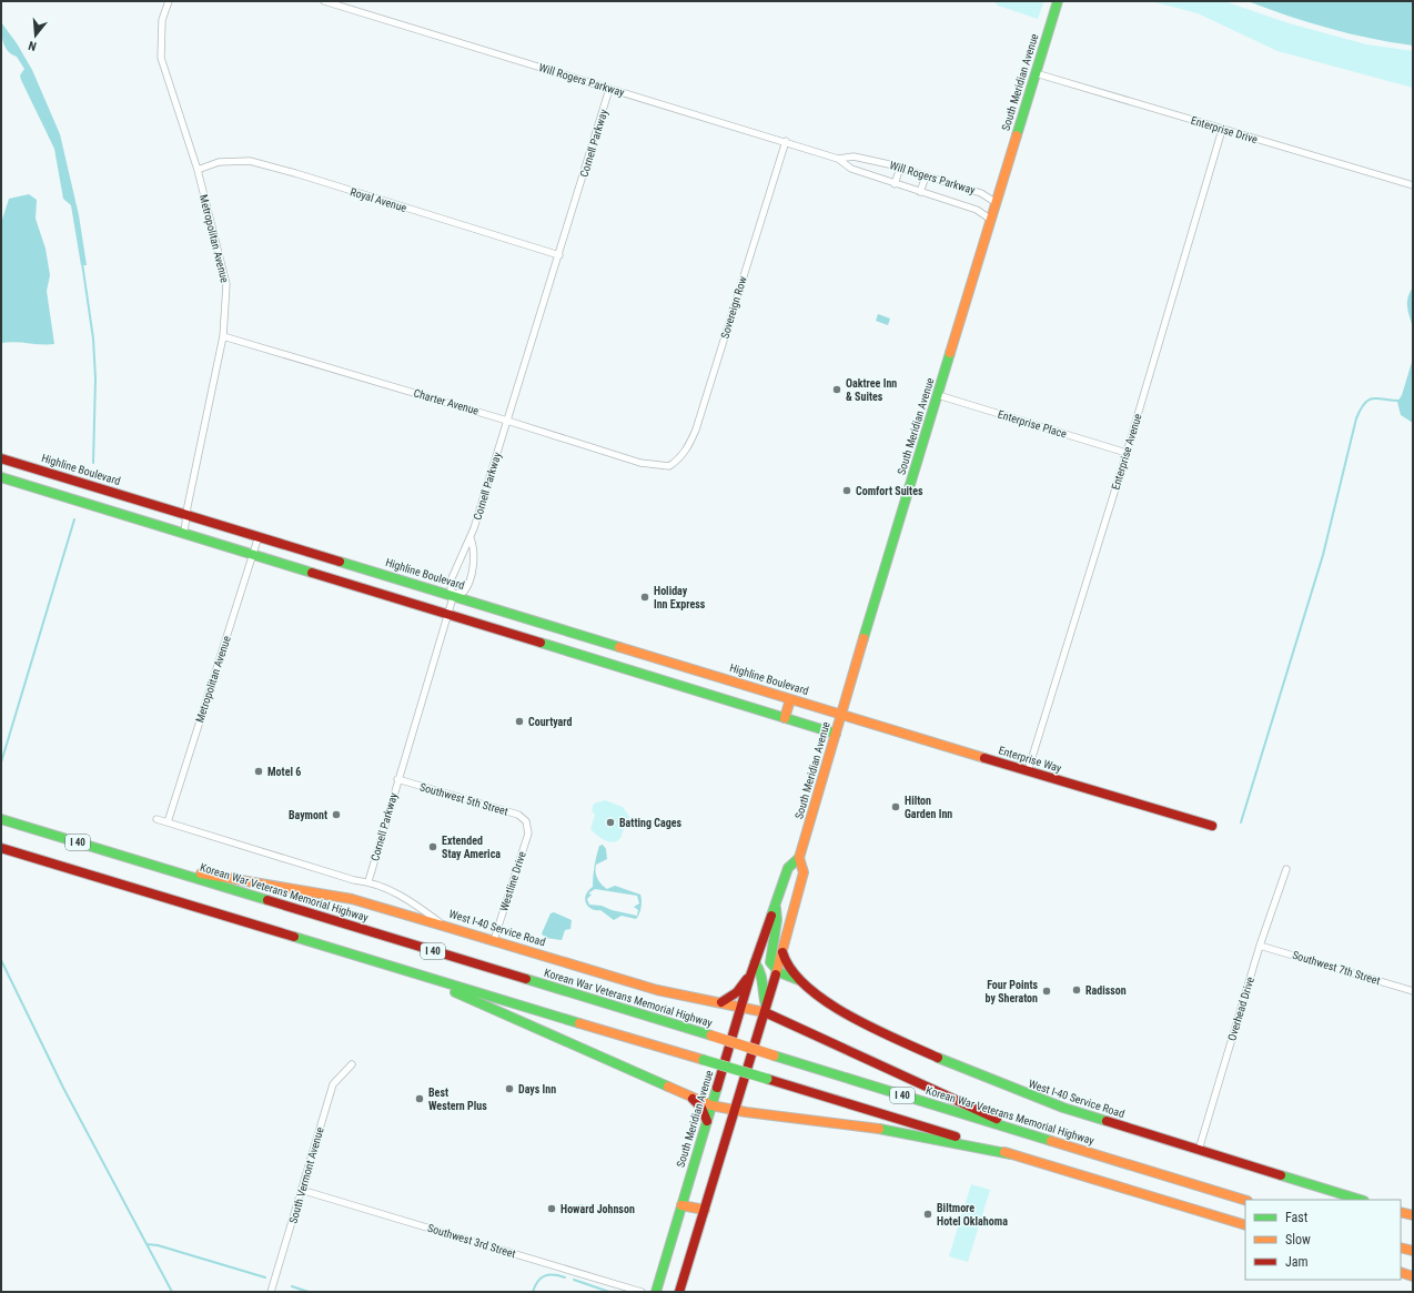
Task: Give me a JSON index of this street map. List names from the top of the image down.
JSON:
{
  "streets": {
    "main road": [
      "South Meridian Avenue",
      "Highline Boulevard",
      "Enterprise Way",
      "I 40",
      "Korean War Veterans Memorial Highway",
      "West I-40 Service Road"
    ],
    "street": [
      "Will Rogers Parkway",
      "Enterprise Drive",
      "Cornell Parkway",
      "Royal Avenue",
      "Metropolitan Avenue",
      "Sovereign Row",
      "Charter Avenue",
      "Enterprise Place",
      "Enterprise Avenue",
      "Southwest 5th Street",
      "Westline Drive",
      "Southwest 7th Street",
      "Overhead Drive",
      "South Vermont Avenue",
      "Southwest 3rd Street"
    ]
  },
  "crossings": [
    ["Will Rogers Parkway", "South Meridian Avenue"],
    ["Will Rogers Parkway", "Cornell Parkway"],
    ["Will Rogers Parkway", "Sovereign Row"],
    ["South Meridian Avenue", "Enterprise Drive"],
    ["South Meridian Avenue", "Enterprise Place"],
    ["South Meridian Avenue", "Highline Boulevard"],
    ["South Meridian Avenue", "Enterprise Way"],
    ["South Meridian Avenue", "West I-40 Service Road"],
    ["Enterprise Drive", "Enterprise Avenue"],
    ["Cornell Parkway", "Royal Avenue"],
    ["Cornell Parkway", "Charter Avenue"],
    ["Cornell Parkway", "Highline Boulevard"],
    ["Cornell Parkway", "Southwest 5th Street"],
    ["Cornell Parkway", "West I-40 Service Road"],
    ["Royal Avenue", "Metropolitan Avenue"],
    ["Metropolitan Avenue", "Charter Avenue"],
    ["Metropolitan Avenue", "Highline Boulevard"],
    ["Metropolitan Avenue", "West I-40 Service Road"],
    ["Sovereign Row", "Charter Avenue"],
    ["Enterprise Place", "Enterprise Avenue"],
    ["Enterprise Avenue", "Enterprise Way"],
    ["Highline Boulevard", "Enterprise Way"],
    ["Southwest 5th Street", "Westline Drive"],
    ["Westline Drive", "West I-40 Service Road"],
    ["Korean War Veterans Memorial Highway", "West I-40 Service Road"],
    ["West I-40 Service Road", "Overhead Drive"],
    ["Southwest 7th Street", "Overhead Drive"],
    ["South Vermont Avenue", "Southwest 3rd Street"]
  ],
  "places": [
    "Oaktree Inn & Suites",
    "Comfort Suites",
    "Holiday Inn Express",
    "Courtyard",
    "Motel 6",
    "Hilton Garden Inn",
    "Baymont",
    "Batting Cages",
    "Extended Stay America",
    "Radisson",
    "Four Points by Sheraton",
    "Days Inn",
    "Best Western Plus",
    "Howard Johnson",
    "Biltmore Hotel Oklahoma"
  ],
  "legend": ["Fast", "Slow", "Jam"],
  "north": "bottom"
}
